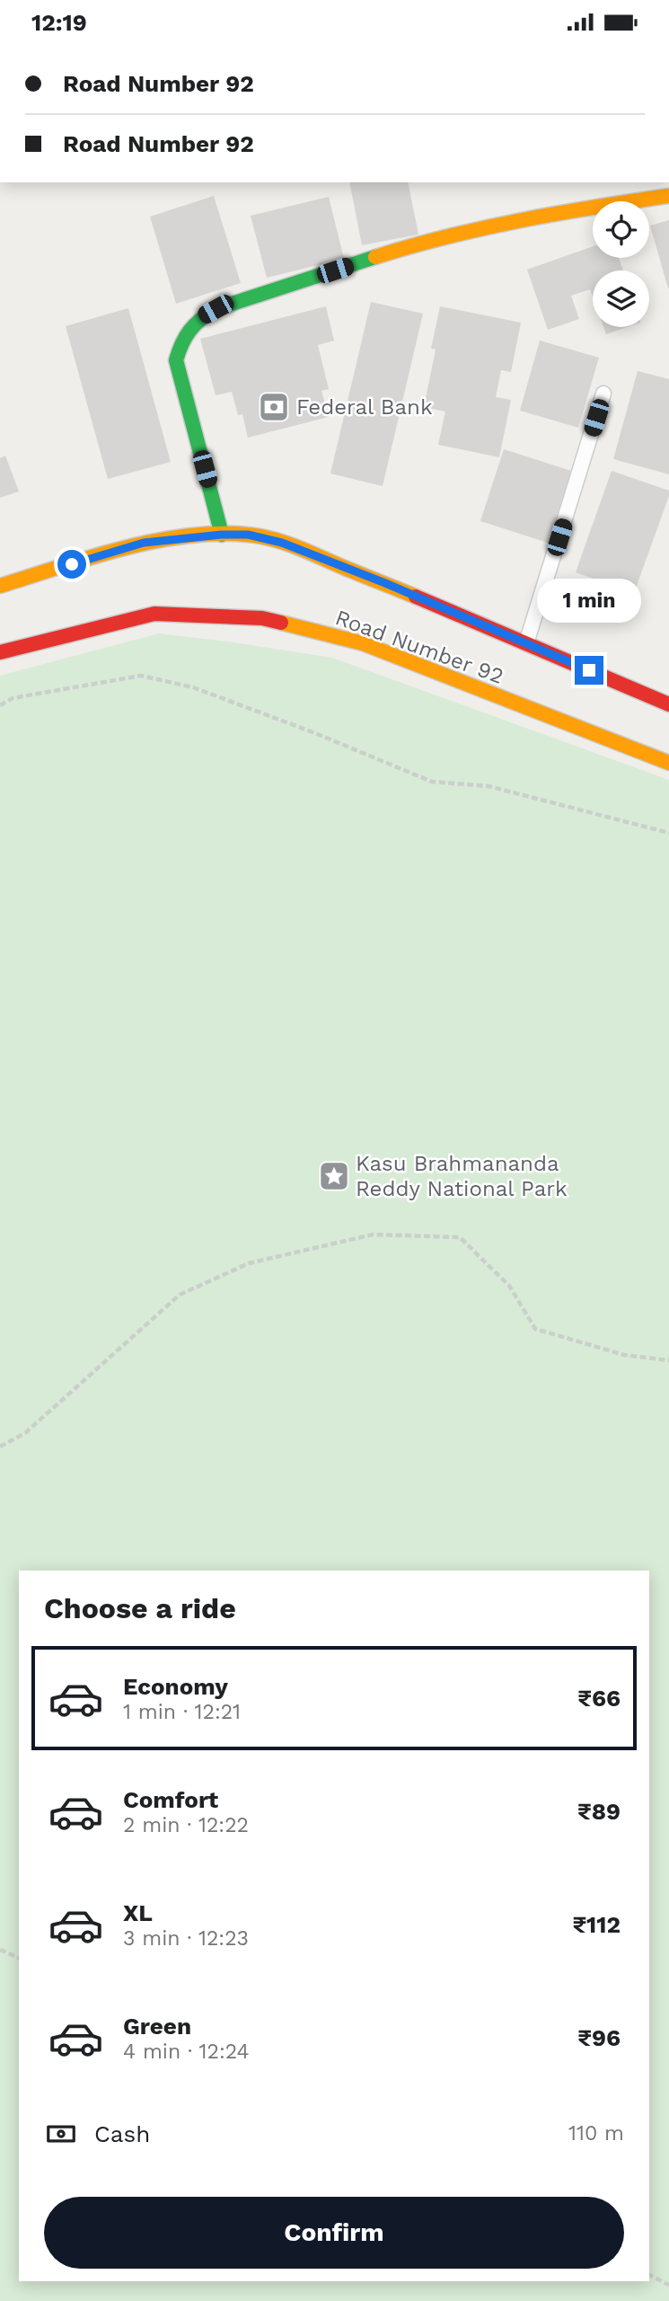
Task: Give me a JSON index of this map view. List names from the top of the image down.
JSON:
{
  "streets": {
    "main road": ["Road Number 92"]
  },
  "places": {
    "bank": ["Federal Bank"],
    "place": ["Kasu Brahmananda Reddy National Park"]
  },
  "page": {
    "status": "12:19",
    "banner": ["Road Number 92", "Road Number 92"],
    "bubble": "1 min",
    "heading": "Choose a ride",
    "list": [
      {
        "name": "Economy",
        "note": "1 min · 12:21",
        "value": "₹66"
      },
      {
        "name": "Comfort",
        "note": "2 min · 12:22",
        "value": "₹89"
      },
      {
        "name": "XL",
        "note": "3 min · 12:23",
        "value": "₹112"
      },
      {
        "name": "Green",
        "note": "4 min · 12:24",
        "value": "₹96"
      }
    ],
    "pay": ["Cash", "110 m"],
    "buttons": "Confirm"
  }
}
